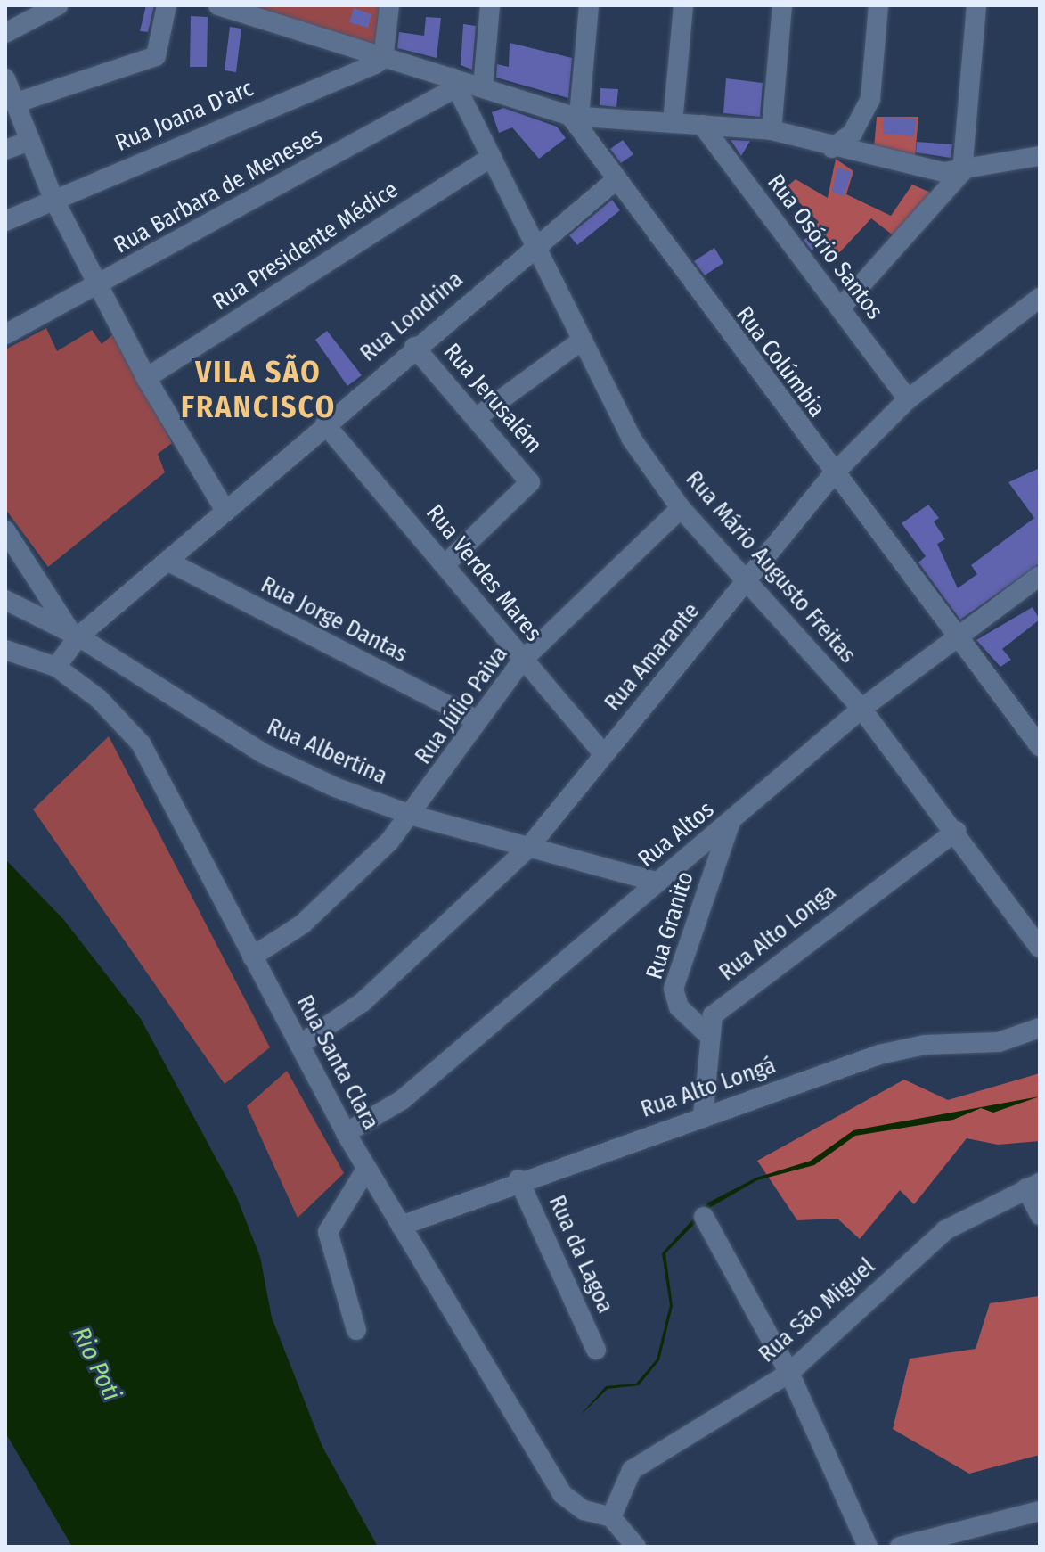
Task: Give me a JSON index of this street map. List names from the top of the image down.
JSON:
{
  "streets": {
    "street": [
      "Rua Joana D'arc",
      "Rua Barbara de Meneses",
      "Rua Presidente Médice",
      "Rua Osório Santos",
      "Rua Londrina",
      "Rua Colúmbia",
      "Rua Jerusalém",
      "Rua Mário Augusto Freitas",
      "Rua Verdes Mares",
      "Rua Jorge Dantas",
      "Rua Amarante",
      "Rua Júlio Paiva",
      "Rua Albertina",
      "Rua Altos",
      "Rua Granito",
      "Rua Alto Longa",
      "Rua Santa Clara",
      "Rua Alto Longá",
      "Rua da Lagoa",
      "Rua São Miguel"
    ]
  },
  "crossings": [
    ["Rua Barbara de Meneses", "Rua Mário Augusto Freitas"],
    ["Rua Presidente Médice", "Rua Mário Augusto Freitas"],
    ["Rua Osório Santos", "Rua Amarante"],
    ["Rua Londrina", "Rua Colúmbia"],
    ["Rua Londrina", "Rua Jerusalém"],
    ["Rua Londrina", "Rua Mário Augusto Freitas"],
    ["Rua Londrina", "Rua Verdes Mares"],
    ["Rua Londrina", "Rua Jorge Dantas"],
    ["Rua Londrina", "Rua Albertina"],
    ["Rua Londrina", "Rua Santa Clara"],
    ["Rua Colúmbia", "Rua Amarante"],
    ["Rua Colúmbia", "Rua Altos"],
    ["Rua Jerusalém", "Rua Verdes Mares"],
    ["Rua Mário Augusto Freitas", "Rua Amarante"],
    ["Rua Mário Augusto Freitas", "Rua Júlio Paiva"],
    ["Rua Mário Augusto Freitas", "Rua Altos"],
    ["Rua Mário Augusto Freitas", "Rua Alto Longa"],
    ["Rua Verdes Mares", "Rua Amarante"],
    ["Rua Verdes Mares", "Rua Júlio Paiva"],
    ["Rua Jorge Dantas", "Rua Júlio Paiva"],
    ["Rua Amarante", "Rua Albertina"],
    ["Rua Amarante", "Rua Santa Clara"],
    ["Rua Júlio Paiva", "Rua Albertina"],
    ["Rua Júlio Paiva", "Rua Santa Clara"],
    ["Rua Albertina", "Rua Altos"],
    ["Rua Altos", "Rua Granito"],
    ["Rua Altos", "Rua Santa Clara"],
    ["Rua Granito", "Rua Alto Longa"],
    ["Rua Santa Clara", "Rua Alto Longá"],
    ["Rua Santa Clara", "Rua São Miguel"],
    ["Rua Alto Longá", "Rua da Lagoa"]
  ],
  "districts": ["VILA SÃO FRANCISCO"],
  "water": ["Rio Poti"]
}
